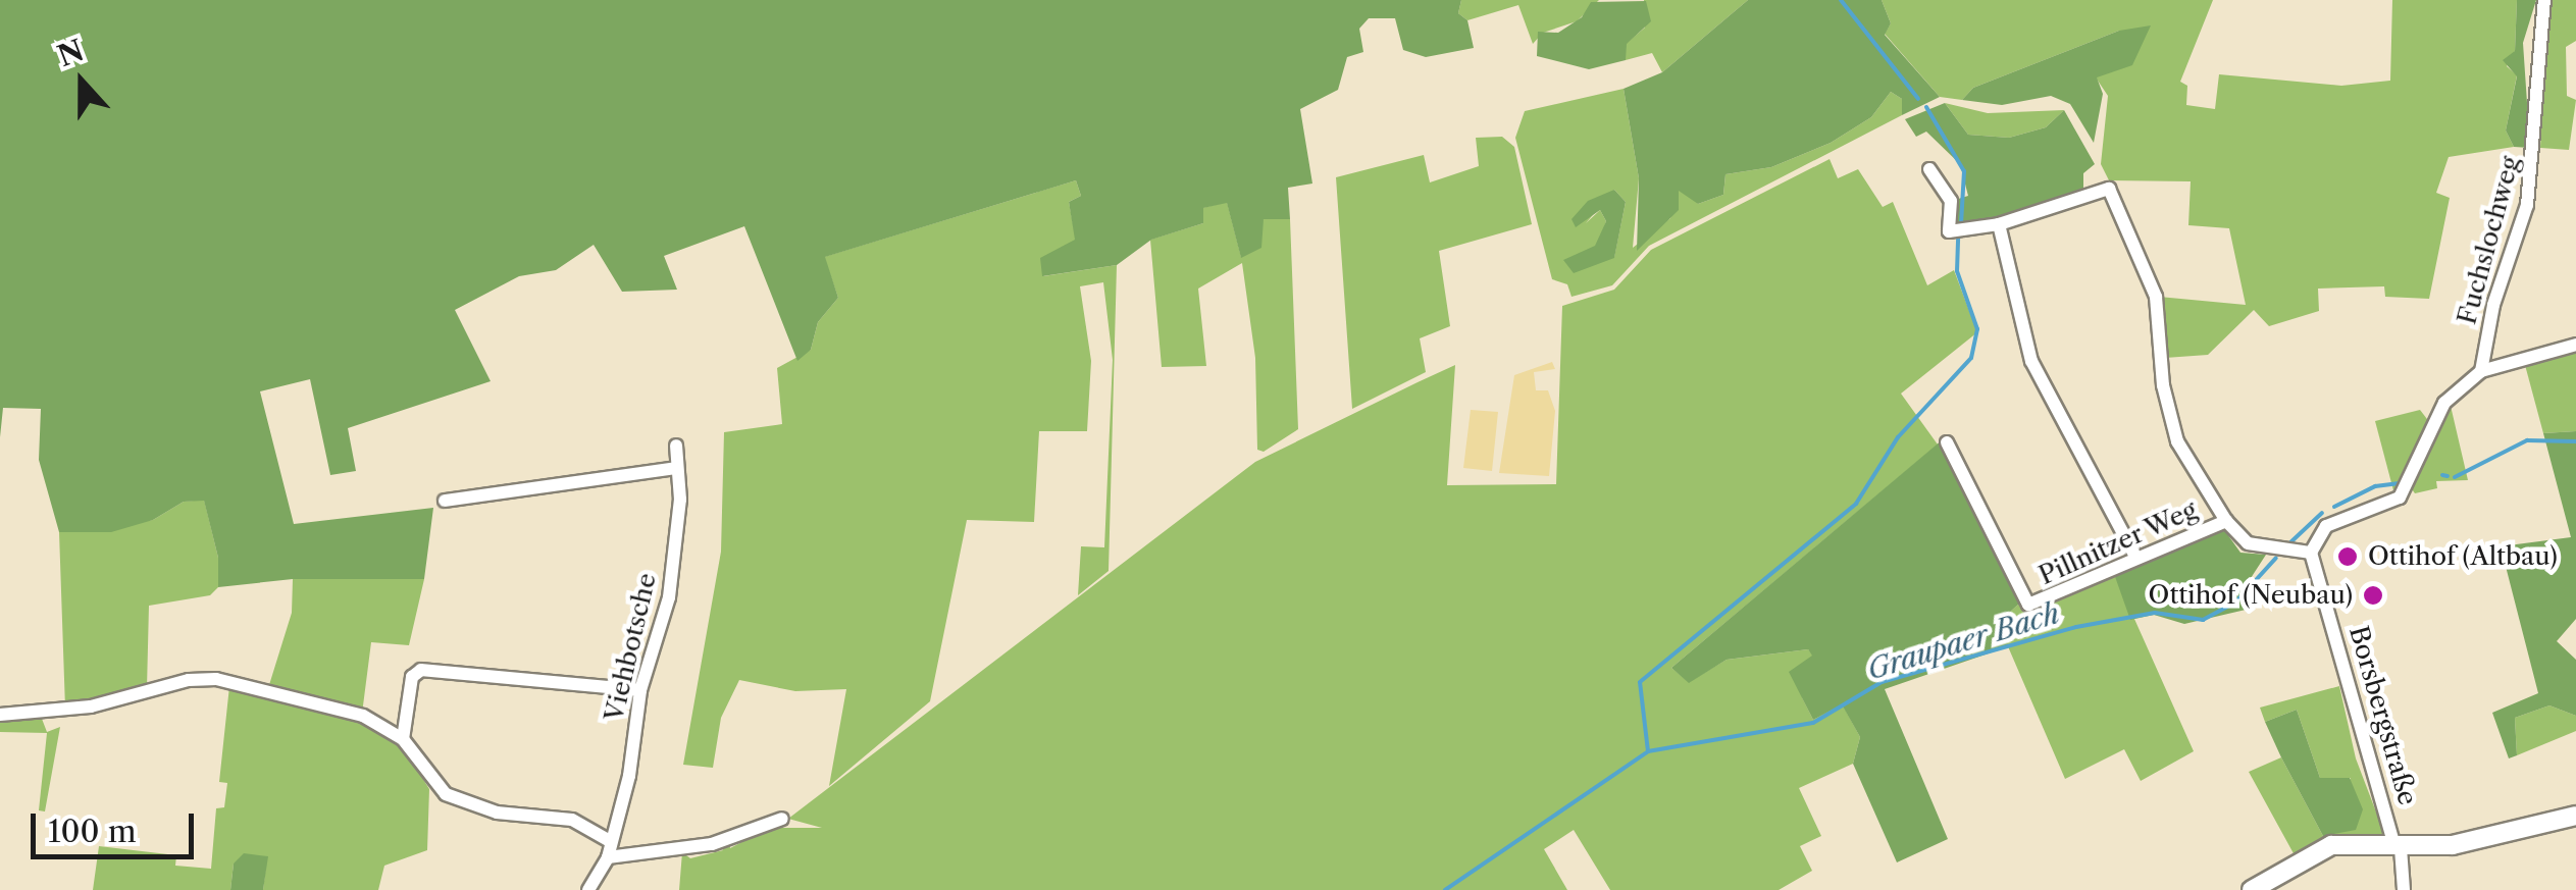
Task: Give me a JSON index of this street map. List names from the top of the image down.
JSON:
{
  "streets": {
    "street": [
      "Fuchslochweg",
      "Pillnitzer Weg",
      "Viehbotsche",
      "Borsbergstraße"
    ]
  },
  "water": ["Graupaer Bach"],
  "places": ["Ottihof (Altbau)", "Ottihof (Neubau)"],
  "scale_bar": "100 m",
  "north": "top"
}
